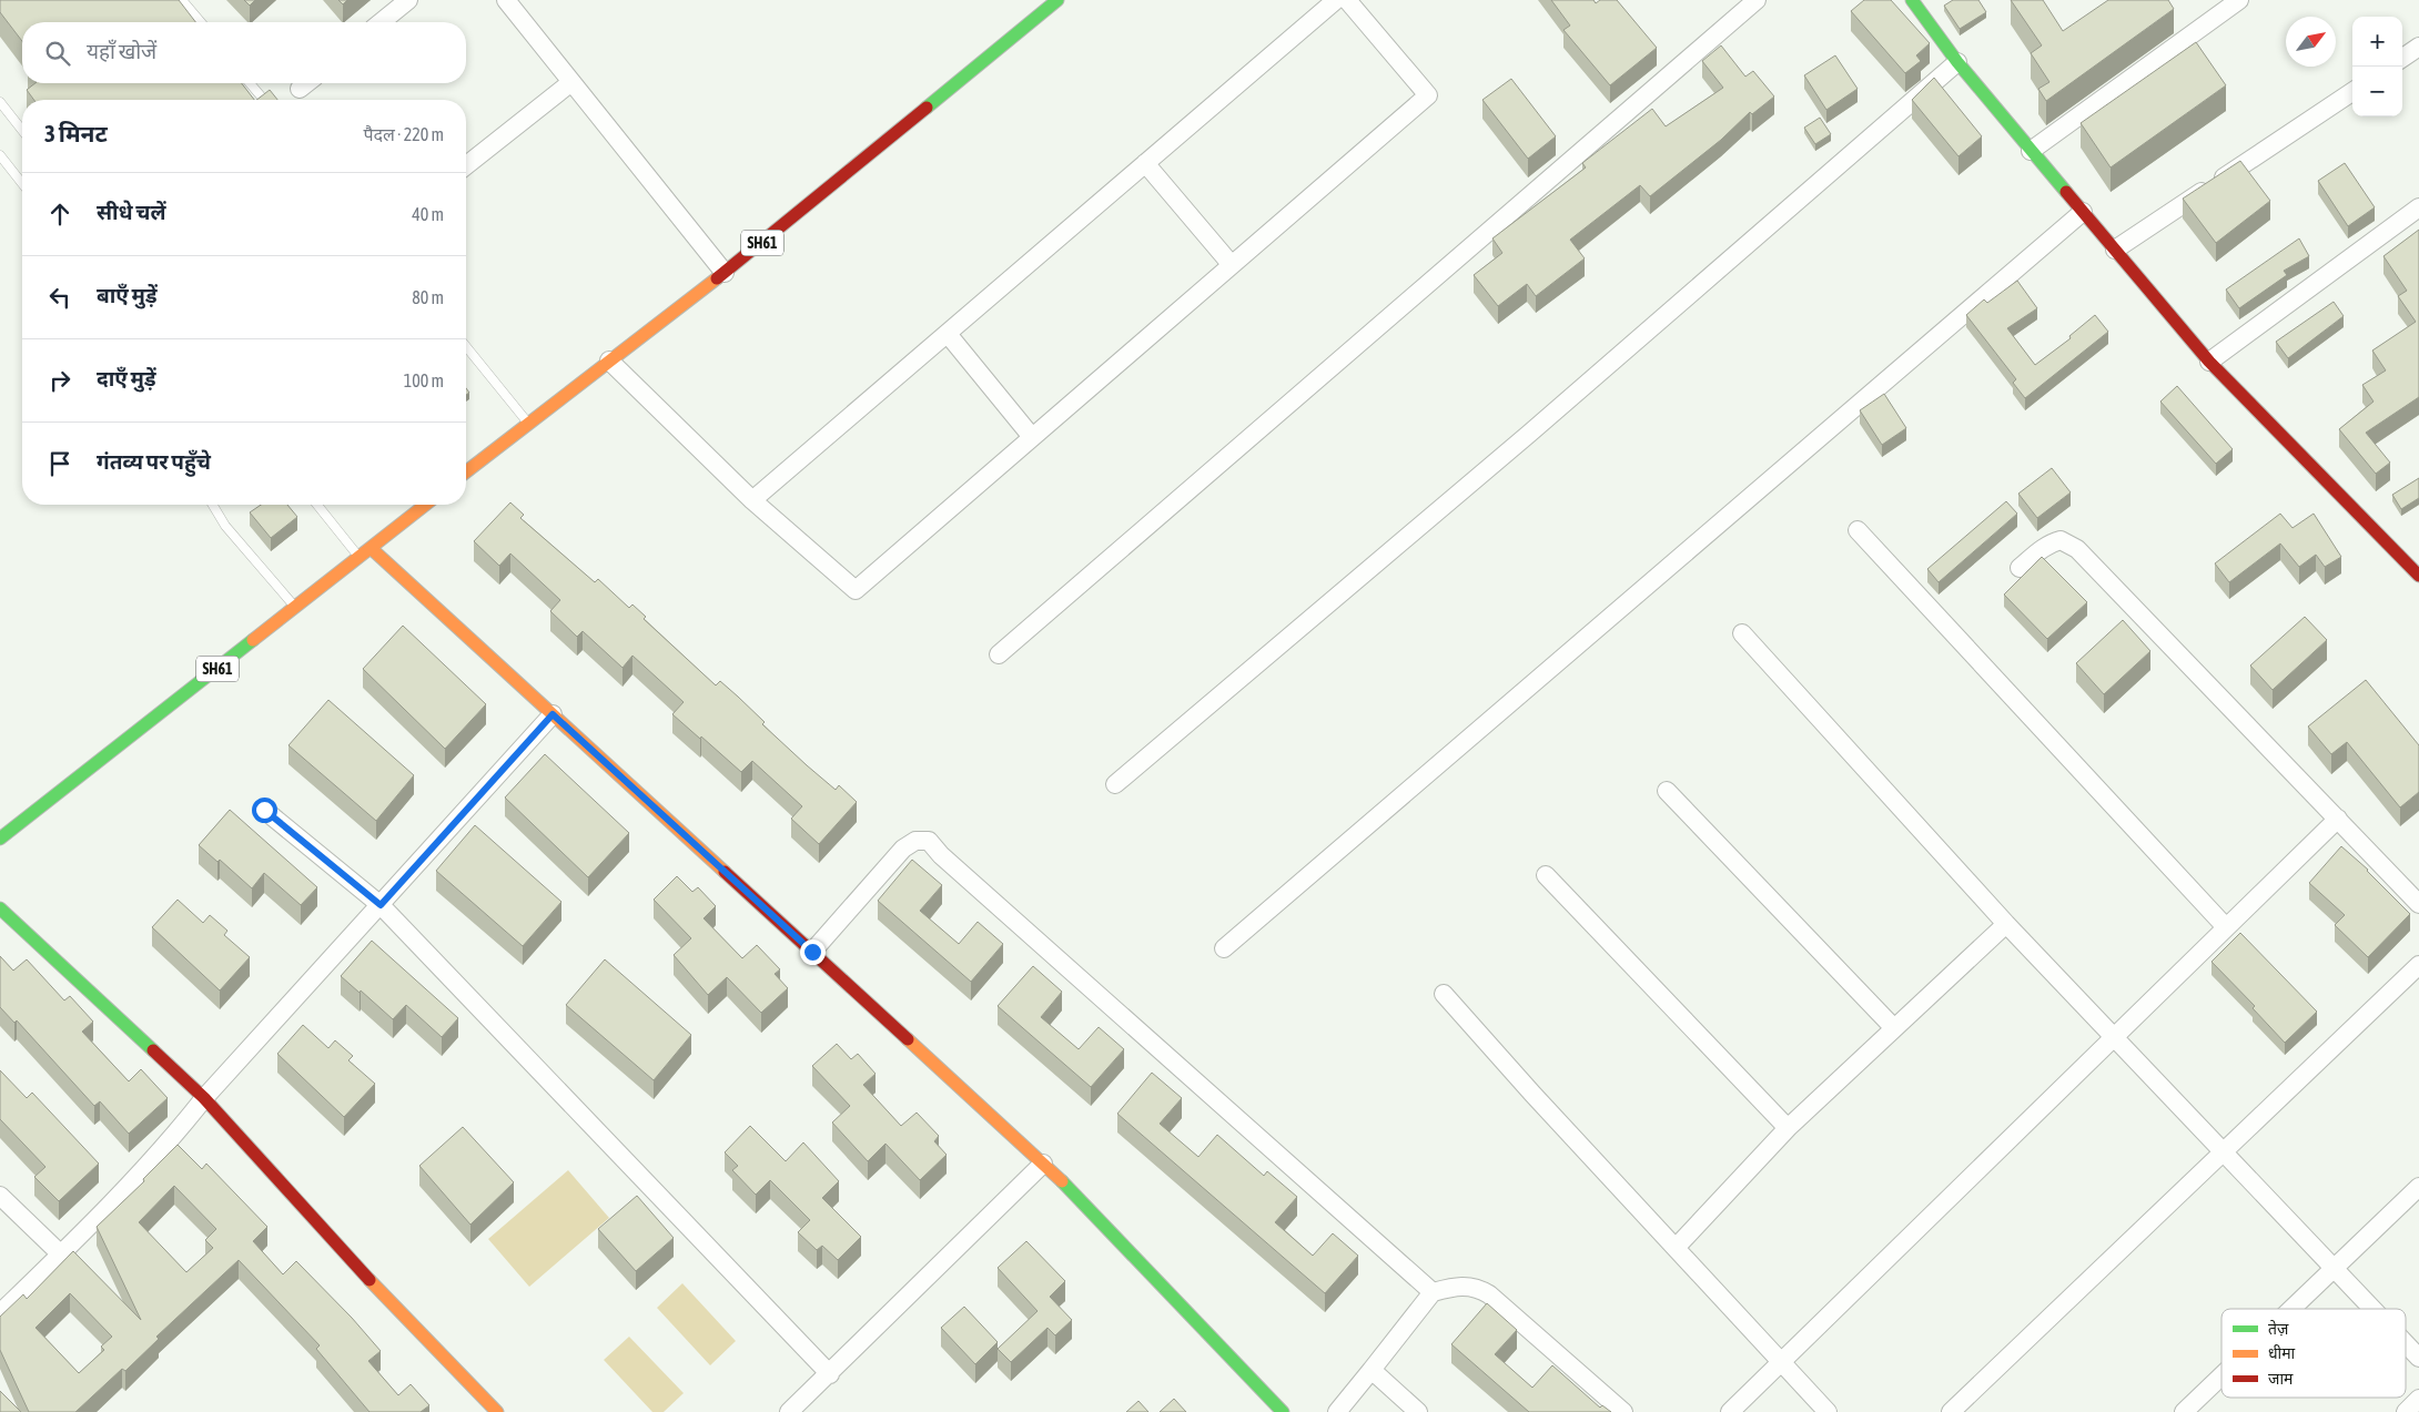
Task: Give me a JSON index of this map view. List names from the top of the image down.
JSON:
{
  "streets": {
    "main road": ["SH61"]
  },
  "legend": ["तेज़", "धीमा", "जाम"],
  "north": "top right",
  "page": {
    "map_buttons": ["+", "−"],
    "search": "यहाँ खोजें",
    "heading": ["3 मिनट", "पैदल · 220 m"],
    "list": [
      ["सीधे चलें", "40 m"],
      ["बाएँ मुड़ें", "80 m"],
      ["दाएँ मुड़ें", "100 m"],
      "गंतव्य पर पहुँचे"
    ]
  }
}
